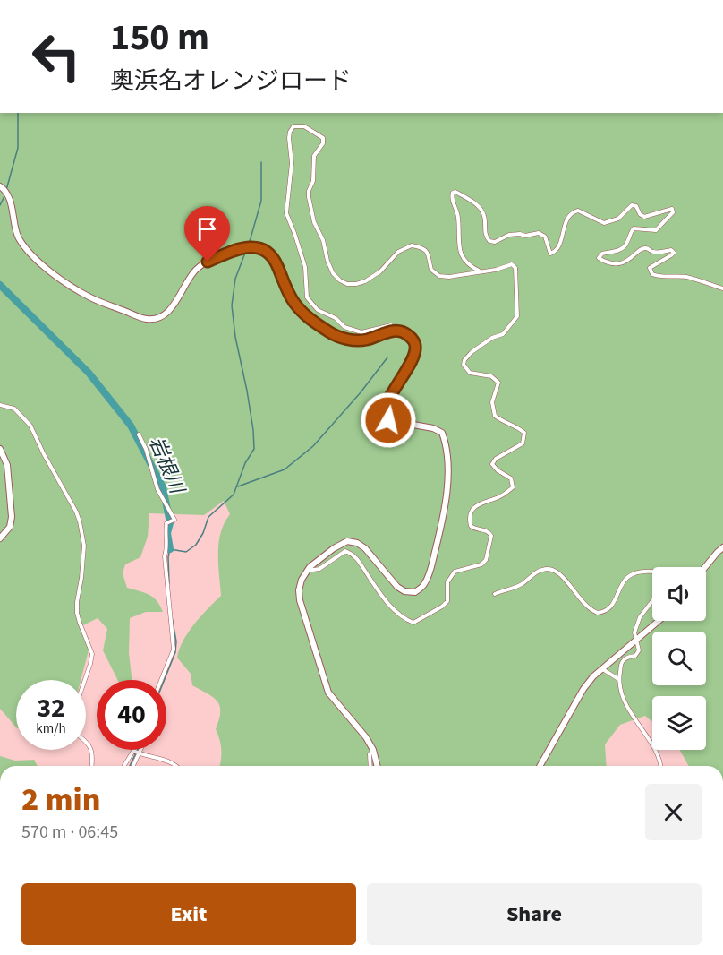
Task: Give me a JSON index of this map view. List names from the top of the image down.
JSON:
{
  "water": ["岩根川"],
  "page": {
    "turn": ["150 m", "奥浜名オレンジロード"],
    "speed": "32 km/h",
    "limit": "40",
    "heading": ["2 min", "570 m · 06:45"],
    "buttons": ["Exit", "Share"]
  }
}
